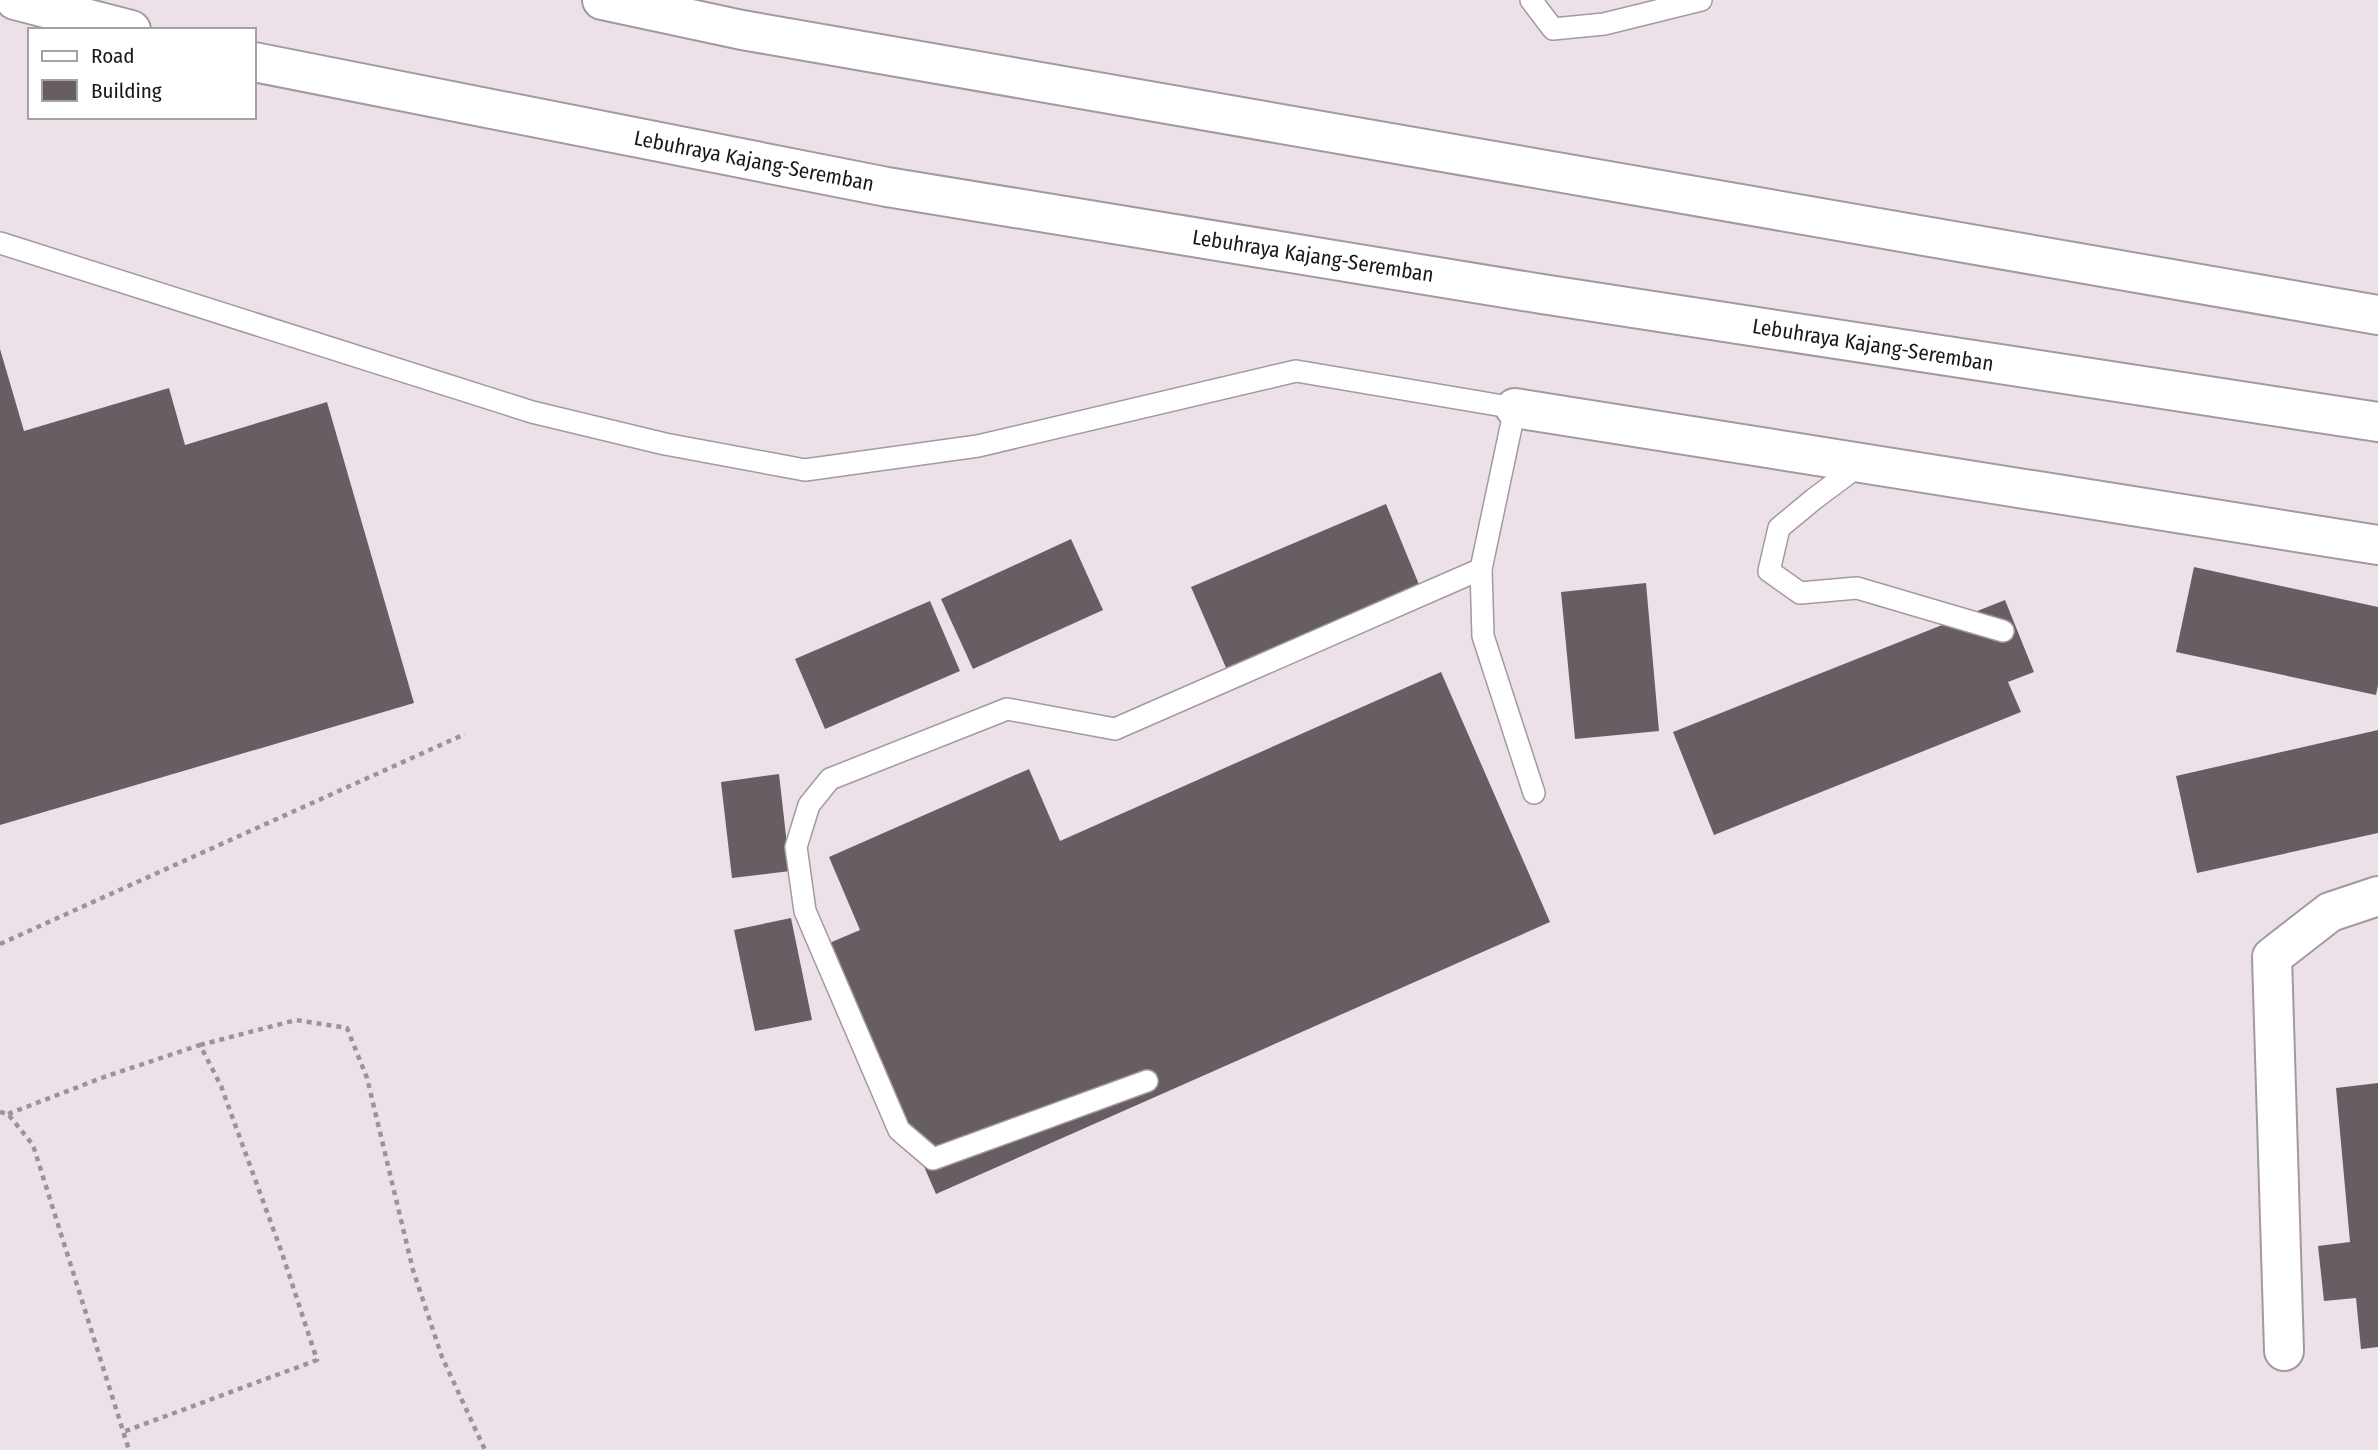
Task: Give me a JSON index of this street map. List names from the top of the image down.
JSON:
{
  "streets": {
    "main road": ["Lebuhraya Kajang-Seremban"]
  },
  "legend": ["Road", "Building"]
}
